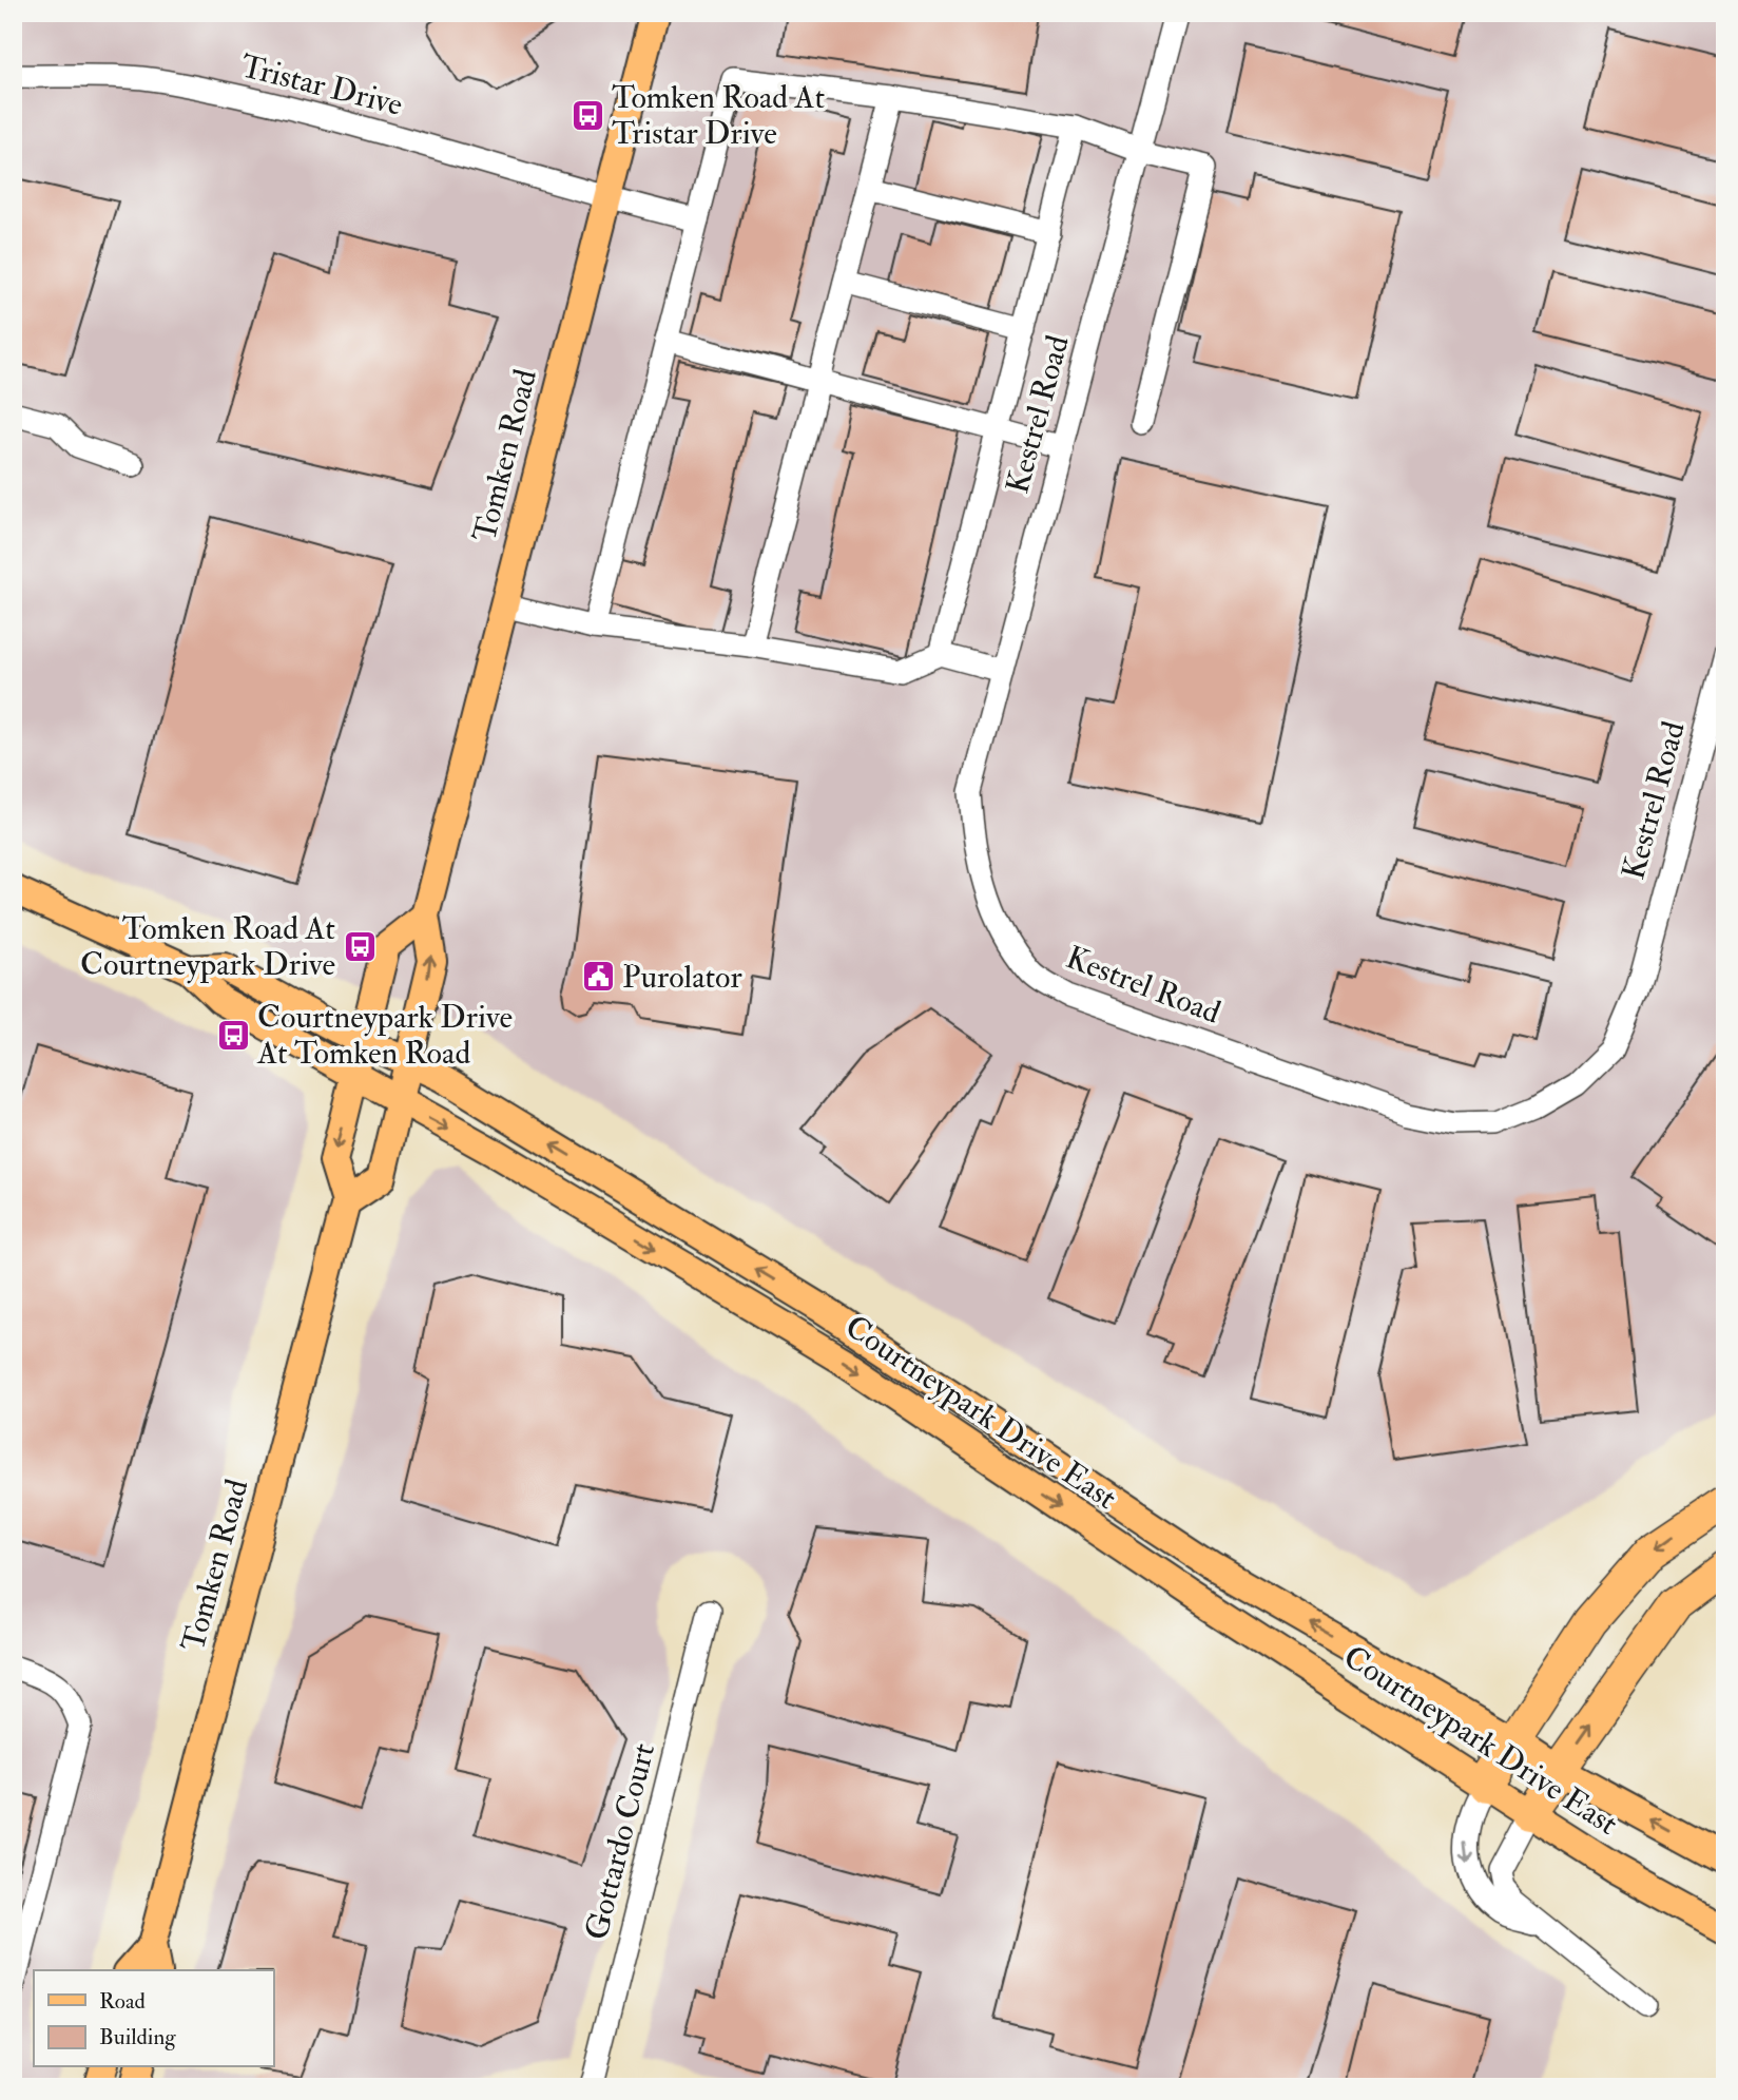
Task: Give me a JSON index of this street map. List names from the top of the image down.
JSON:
{
  "streets": {
    "main road": ["Tomken Road", "Courtneypark Drive East"],
    "street": ["Tristar Drive", "Kestrel Road", "Gottardo Court"]
  },
  "crossings": [
    ["Tristar Drive", "Tomken Road"],
    ["Tomken Road", "Courtneypark Drive East"]
  ],
  "places": {
    "bus stop": ["Tomken Road At Tristar Drive", "Tomken Road At Courtneypark Drive", "Courtneypark Drive At Tomken Road"],
    "public building": ["Purolator"]
  },
  "legend": ["Road", "Building"]
}
